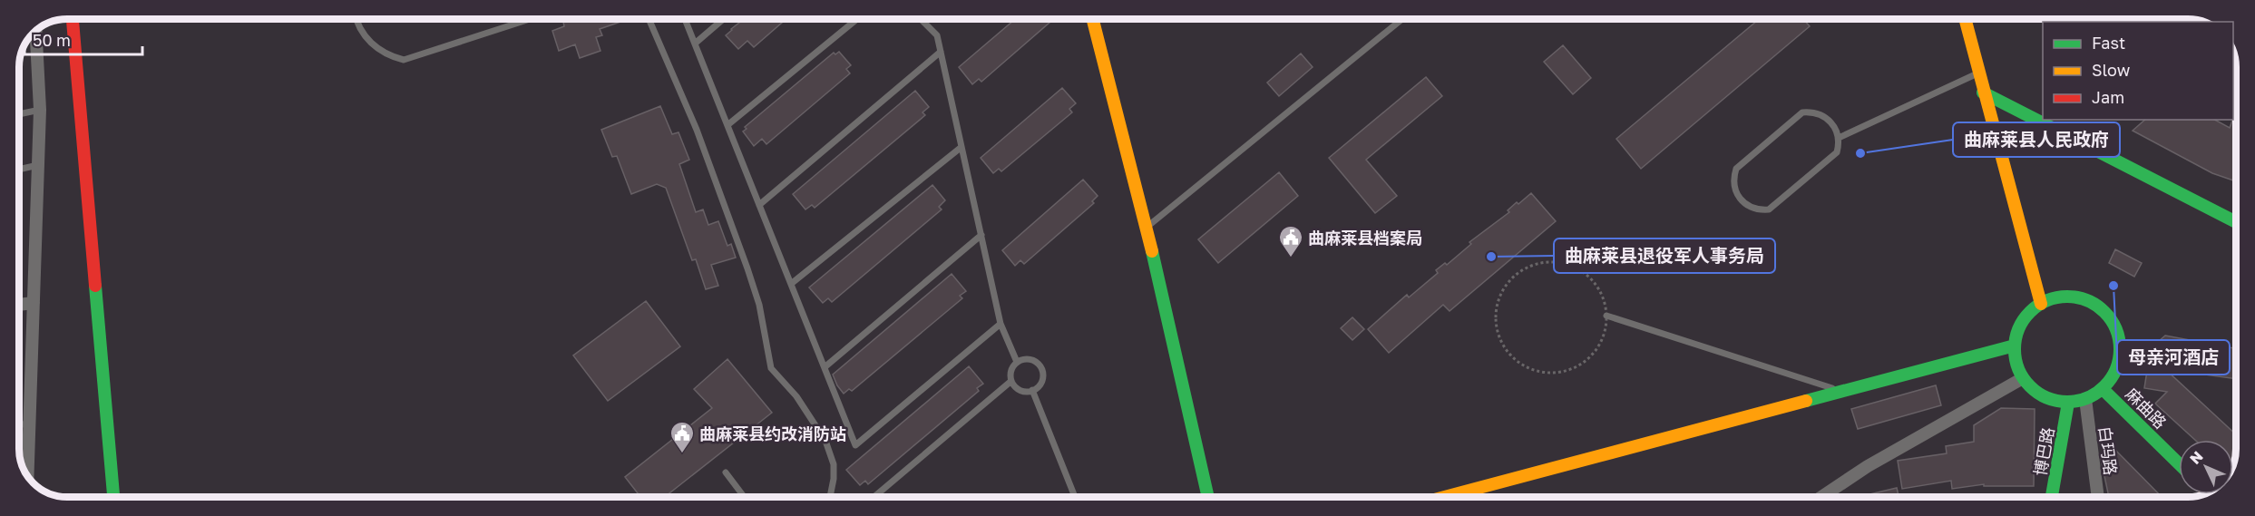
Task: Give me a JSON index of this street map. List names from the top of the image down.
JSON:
{
  "streets": {
    "main road": ["麻曲路", "博巴路"],
    "street": ["白玛路"]
  },
  "crossings": [
    ["麻曲路", "白玛路"],
    ["麻曲路", "博巴路"],
    ["白玛路", "博巴路"]
  ],
  "places": {
    "other": ["曲麻莱县人民政府", "曲麻莱县退役军人事务局", "母亲河酒店"],
    "public building": ["曲麻莱县档案局", "曲麻莱县约改消防站"]
  },
  "legend": ["Fast", "Slow", "Jam"],
  "scale_bar": "50 m",
  "north": "top left"
}
